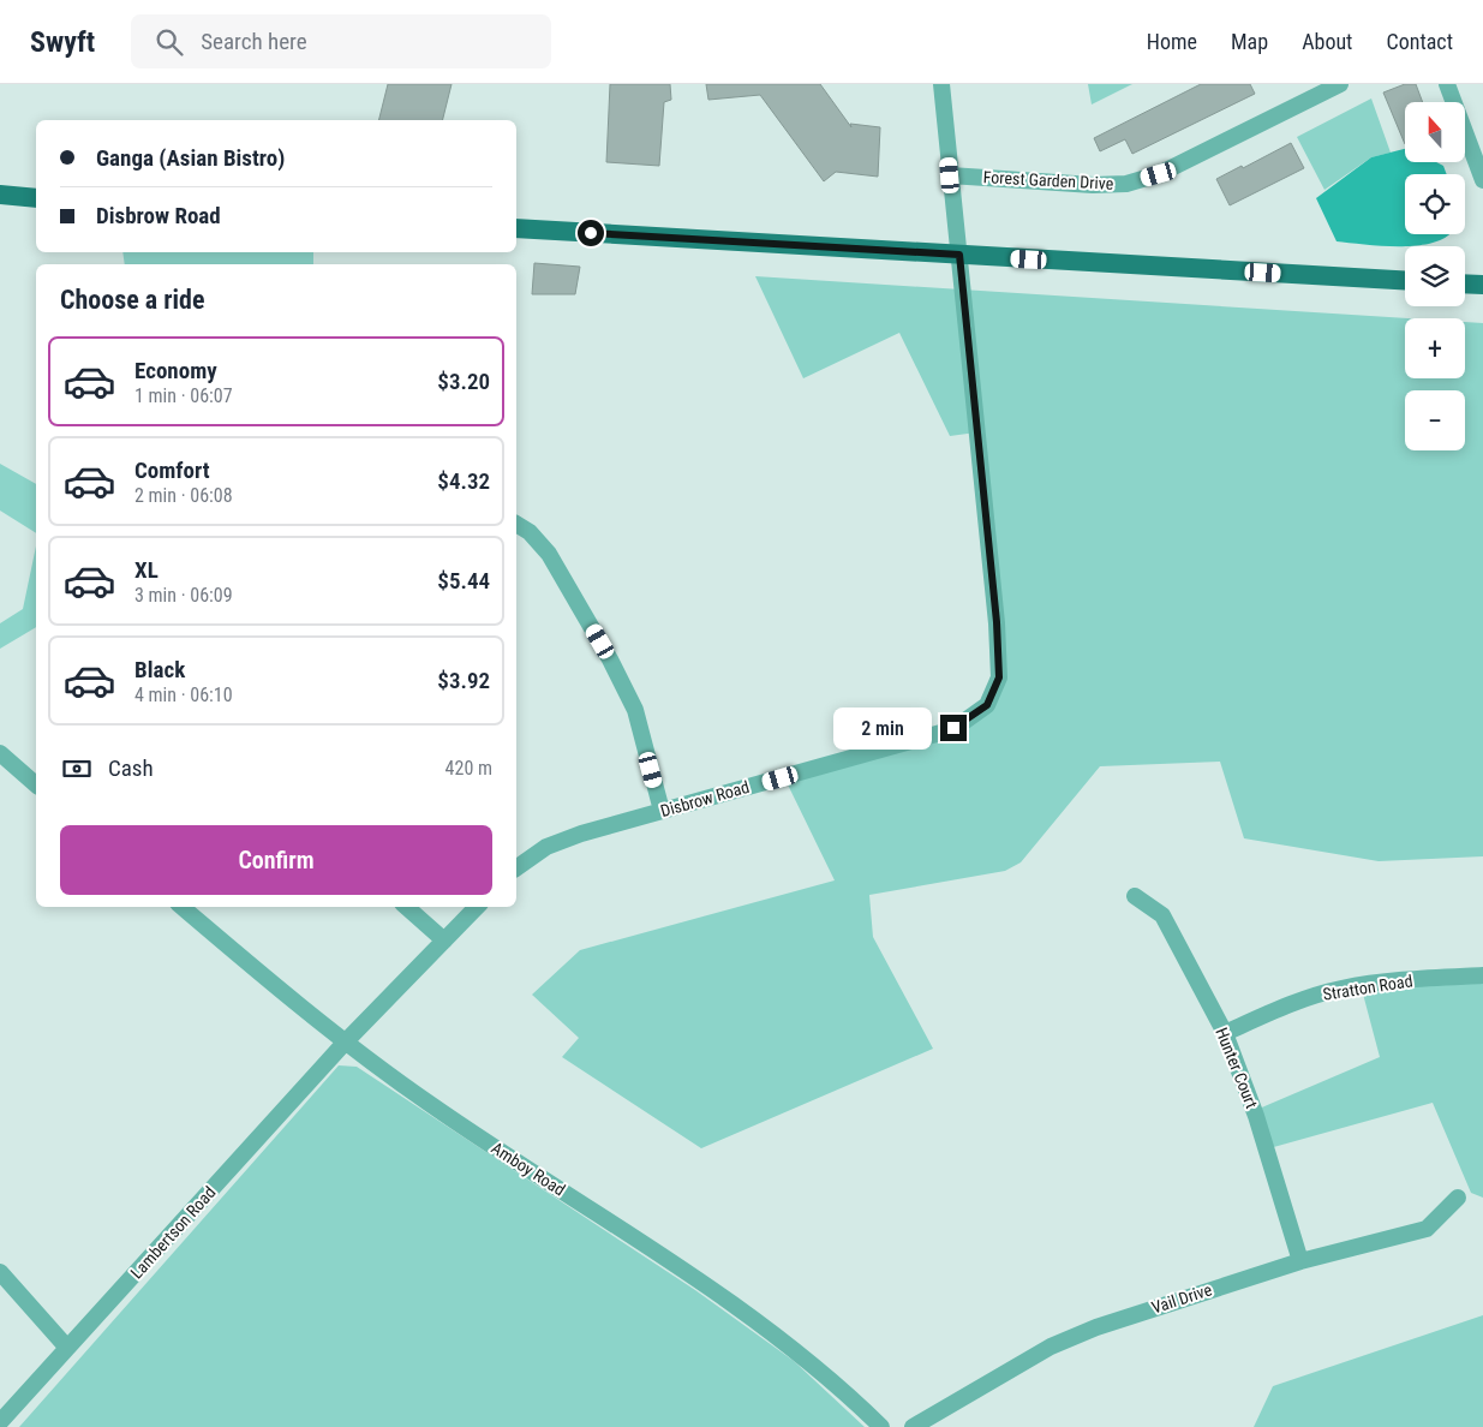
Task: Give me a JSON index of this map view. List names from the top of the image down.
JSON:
{
  "streets": {
    "street": [
      "Forest Garden Drive",
      "Disbrow Road",
      "Stratton Road",
      "Hunter Court",
      "Amboy Road",
      "Lambertson Road",
      "Vail Drive"
    ]
  },
  "crossings": [
    ["Forest Garden Drive", "Disbrow Road"],
    ["Stratton Road", "Hunter Court"],
    ["Hunter Court", "Vail Drive"],
    ["Amboy Road", "Lambertson Road"]
  ],
  "north": "top",
  "page": {
    "header": "Swyft",
    "search": "Search here",
    "nav": [
      "Home",
      "Map",
      "About",
      "Contact"
    ],
    "map_buttons": ["+", "−"],
    "banner": ["Ganga (Asian Bistro)", "Disbrow Road"],
    "heading": "Choose a ride",
    "list": [
      {
        "name": "Economy",
        "note": "1 min · 06:07",
        "value": "$3.20"
      },
      {
        "name": "Comfort",
        "note": "2 min · 06:08",
        "value": "$4.32"
      },
      {
        "name": "XL",
        "note": "3 min · 06:09",
        "value": "$5.44"
      },
      {
        "name": "Black",
        "note": "4 min · 06:10",
        "value": "$3.92"
      }
    ],
    "bubble": "2 min",
    "pay": ["Cash", "420 m"],
    "buttons": "Confirm"
  }
}
